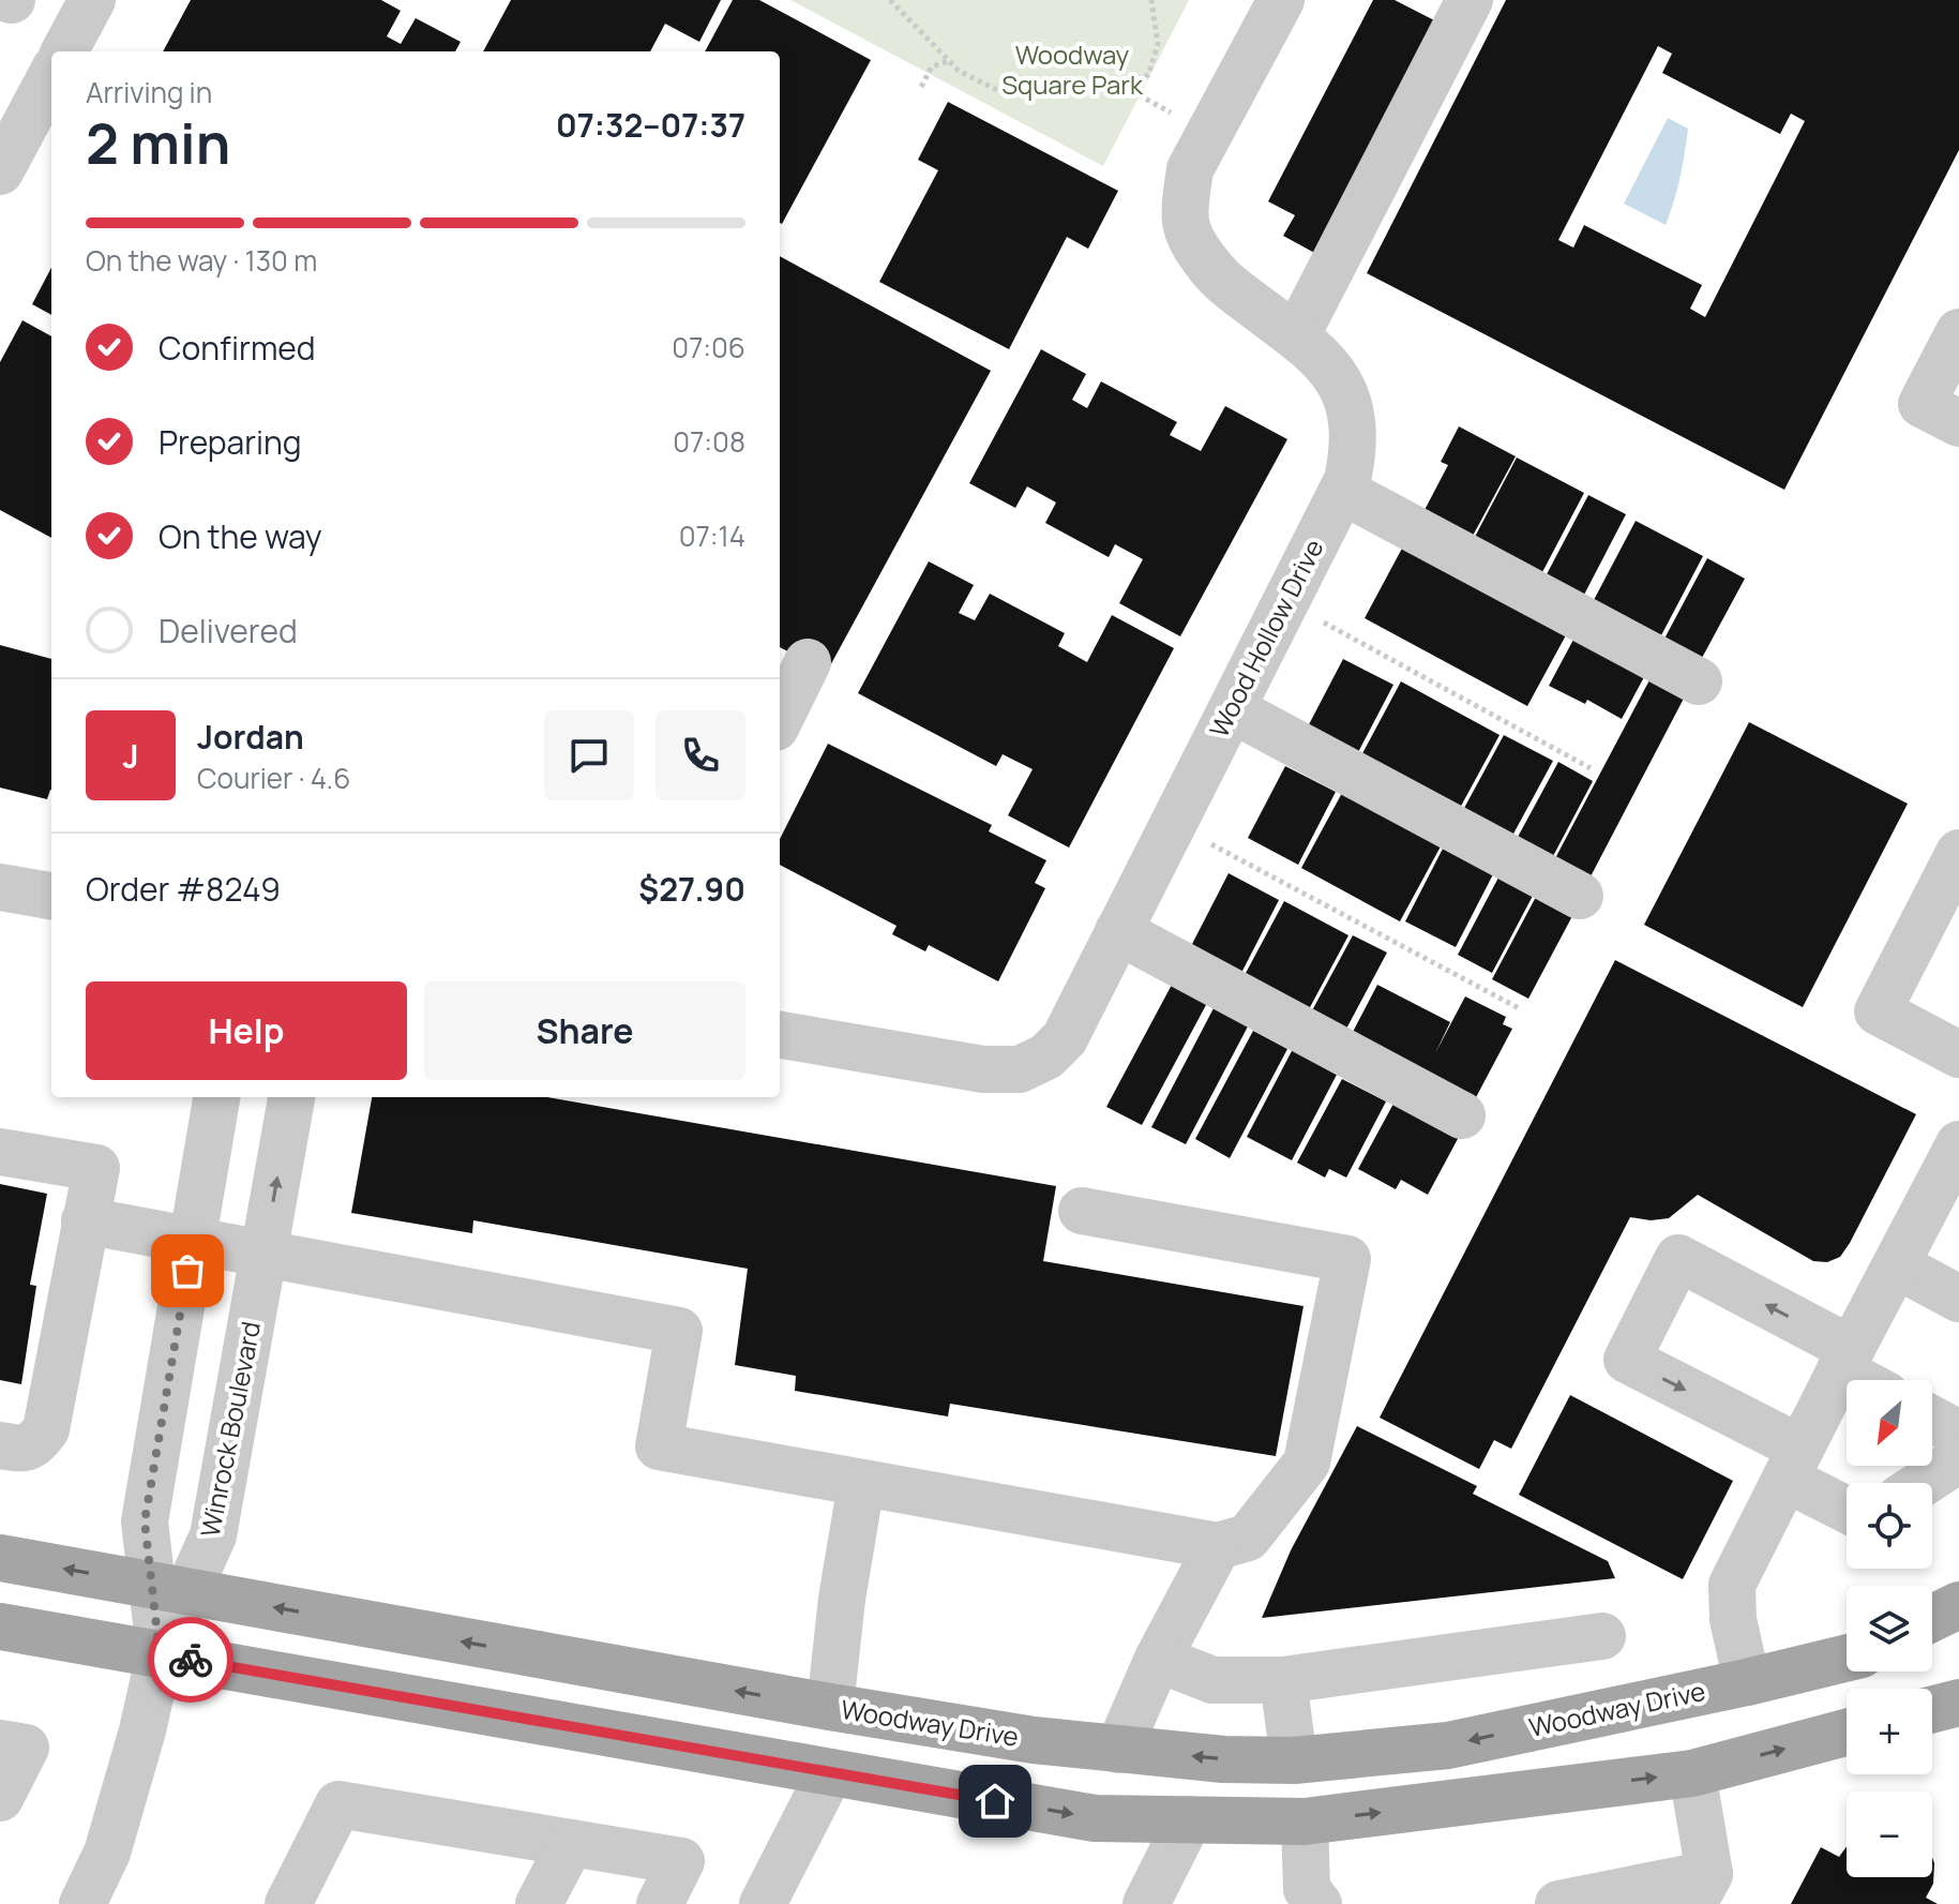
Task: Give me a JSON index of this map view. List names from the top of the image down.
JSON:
{
  "streets": {
    "main road": ["Woodway Drive"],
    "street": ["Wood Hollow Drive", "Winrock Boulevard"]
  },
  "crossings": [
    ["Winrock Boulevard", "Woodway Drive"]
  ],
  "parks": ["Woodway Square Park"],
  "north": "bottom left",
  "page": {
    "heading": ["2 min", "Arriving in", "07:32–07:37"],
    "panel": [
      "Jordan",
      "Courier · 4.6",
      "Order #8249",
      "$27.90"
    ],
    "bar": "On the way · 130 m",
    "list": [
      ["Confirmed", "07:06"],
      ["Preparing", "07:08"],
      ["On the way", "07:14"],
      "Delivered"
    ],
    "round": "J",
    "buttons": ["Help", "Share"],
    "map_buttons": ["+", "−"]
  }
}
